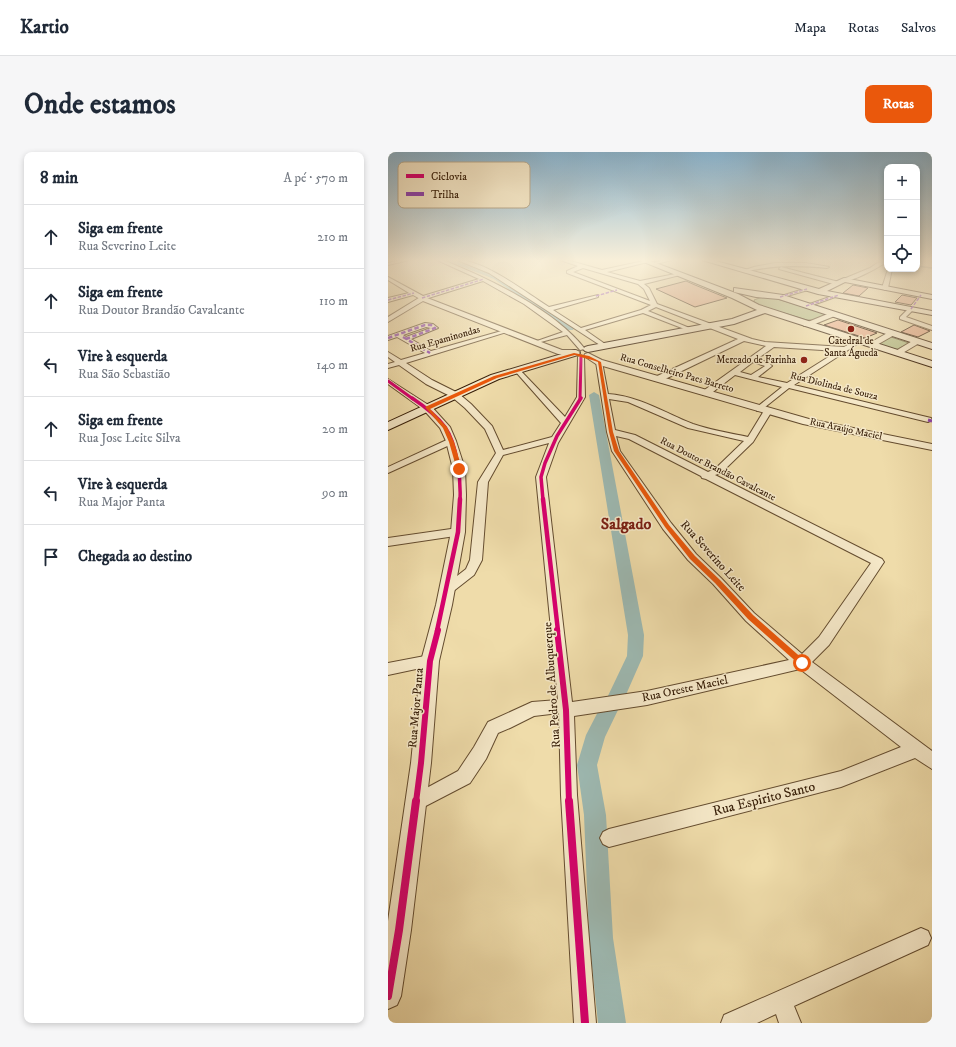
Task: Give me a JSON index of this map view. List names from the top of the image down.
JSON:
{
  "streets": {
    "street": [
      "Rua Epaminondas",
      "Rua Conselheiro Paes Barreto",
      "Rua Diolinda de Souza",
      "Rua Araújo Maciel",
      "Rua Doutor Brandão Cavalcante",
      "Rua Severino Leite",
      "Rua Pedro de Albuquerque",
      "Rua Oreste Maciel",
      "Rua Major Panta",
      "Rua Espirito Santo"
    ]
  },
  "crossings": [
    ["Rua Epaminondas", "Rua Conselheiro Paes Barreto"],
    ["Rua Conselheiro Paes Barreto", "Rua Araújo Maciel"],
    ["Rua Conselheiro Paes Barreto", "Rua Pedro de Albuquerque"],
    ["Rua Doutor Brandão Cavalcante", "Rua Severino Leite"],
    ["Rua Doutor Brandão Cavalcante", "Rua Oreste Maciel"],
    ["Rua Severino Leite", "Rua Oreste Maciel"],
    ["Rua Severino Leite", "Rua Espirito Santo"],
    ["Rua Pedro de Albuquerque", "Rua Oreste Maciel"],
    ["Rua Oreste Maciel", "Rua Major Panta"]
  ],
  "districts": ["Salgado"],
  "places": ["Catedral de Santa Águeda", "Mercado de Farinha"],
  "legend": ["Ciclovia", "Trilha"],
  "page": {
    "header": "Kartio",
    "nav": ["Mapa", "Rotas", "Salvos"],
    "buttons": "Rotas",
    "title": "Onde estamos",
    "heading": ["8 min", "A pé · 570 m"],
    "map_buttons": ["+", "−"],
    "list": [
      ["Siga em frente", "Rua Severino Leite", "210 m"],
      ["Siga em frente", "Rua Doutor Brandão Cavalcante", "110 m"],
      ["Vire à esquerda", "Rua São Sebastião", "140 m"],
      ["Siga em frente", "Rua Jose Leite Silva", "20 m"],
      ["Vire à esquerda", "Rua Major Panta", "90 m"],
      "Chegada ao destino"
    ]
  }
}
